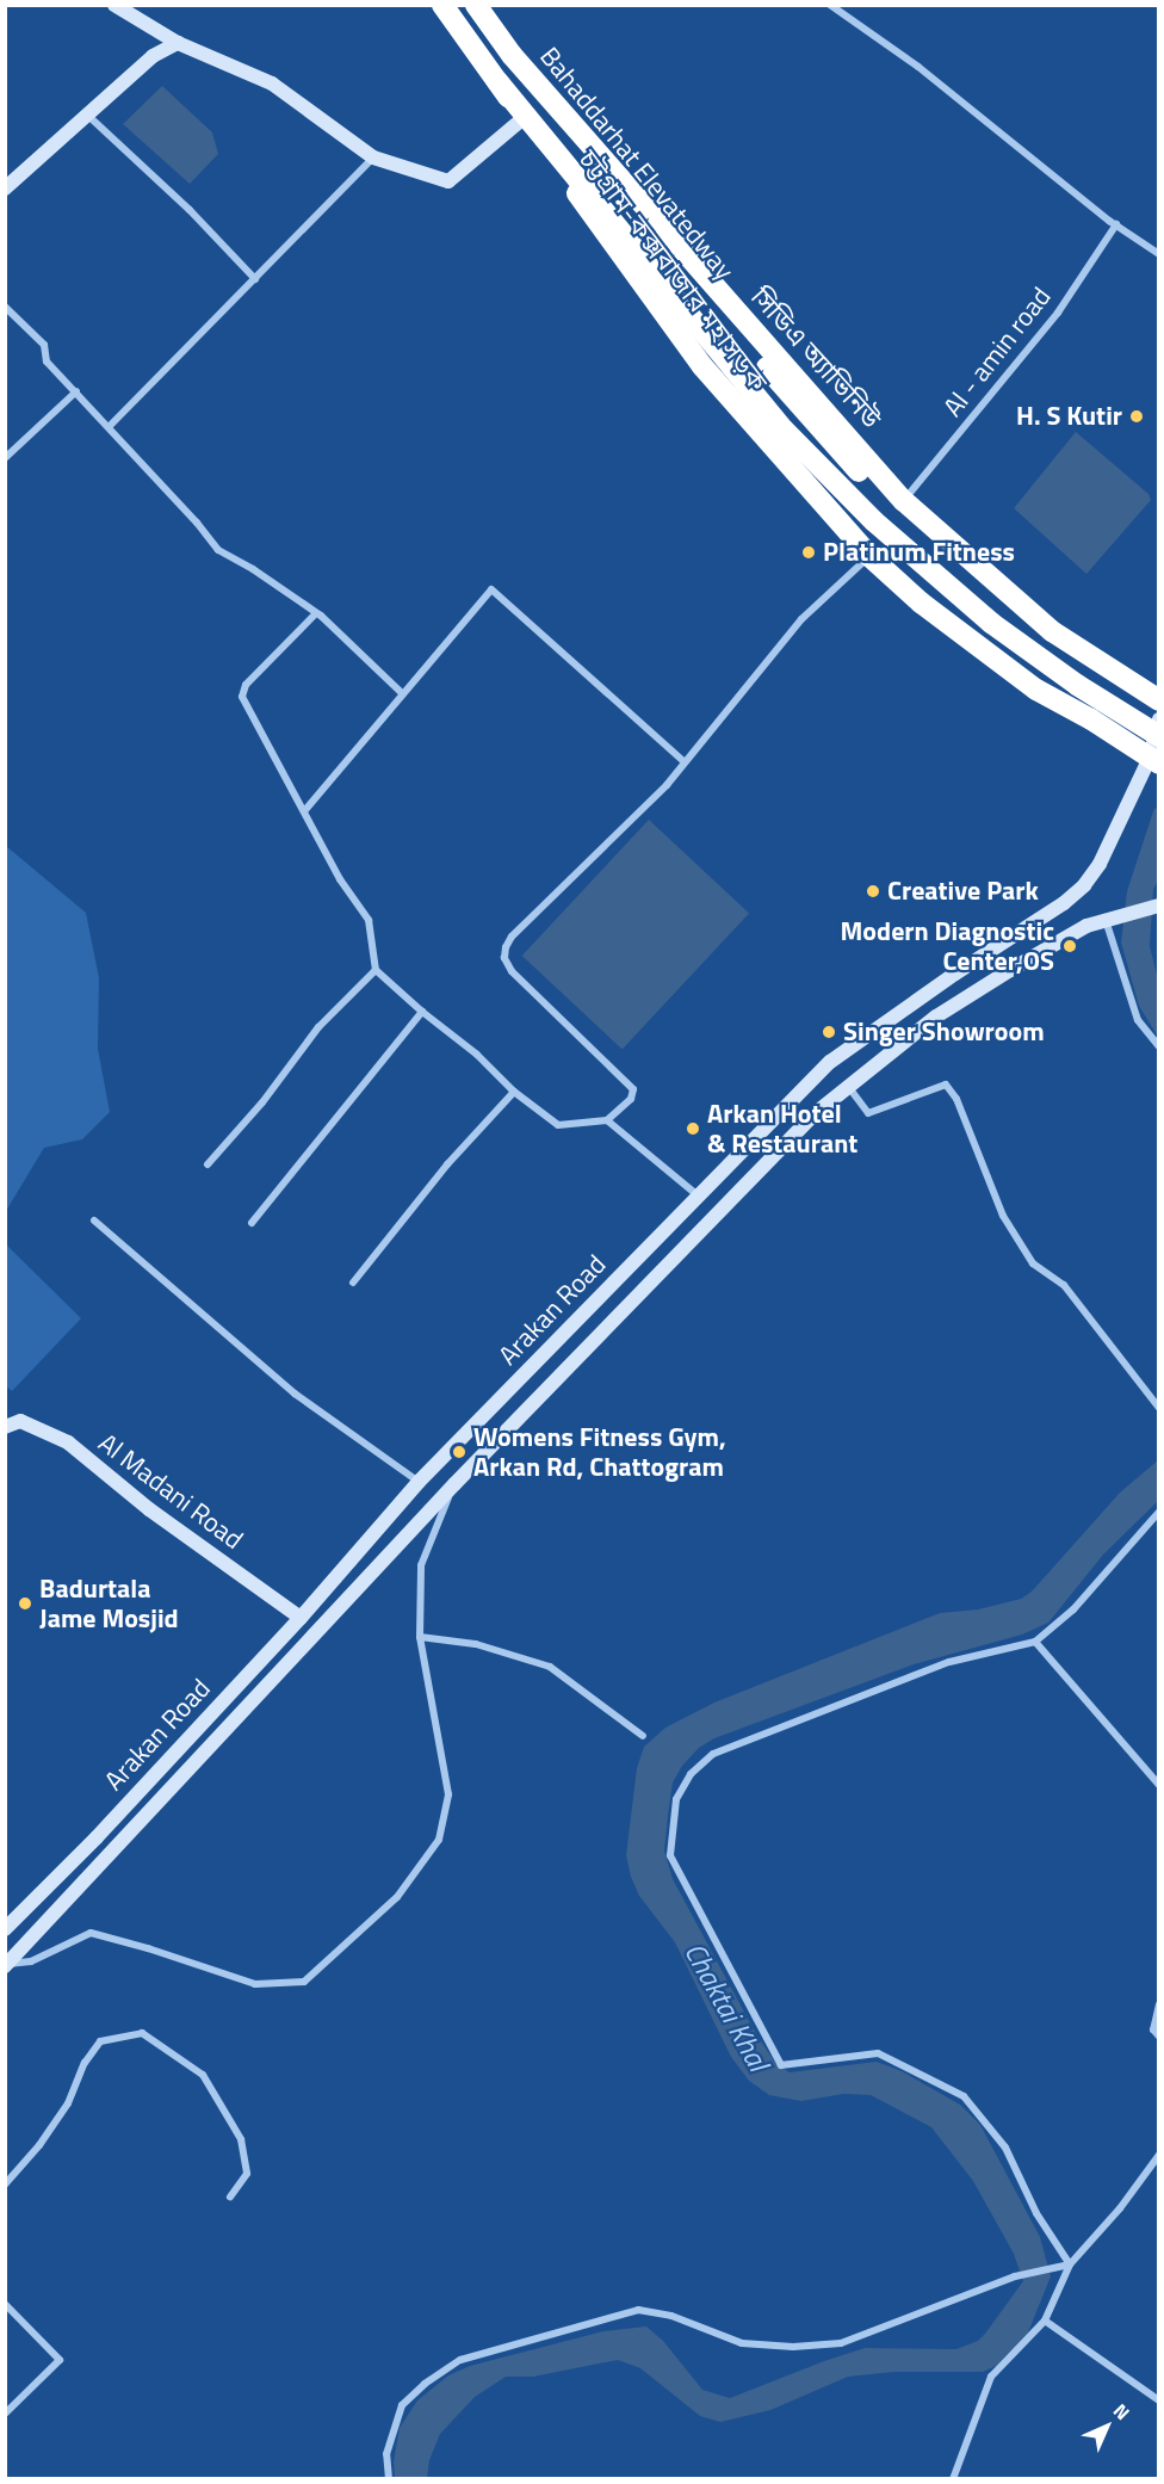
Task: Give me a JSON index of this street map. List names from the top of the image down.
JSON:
{
  "streets": {
    "highway": ["Bahaddarhat Elevatedway", "চট্টগ্রাম-কক্সবাজার মহাসড়ক", "সিডিএ অ্যাভিনিউ"],
    "main road": ["Arakan Road", "Al Madani Road"],
    "street": ["Al - amin road"]
  },
  "crossings": [
    ["Bahaddarhat Elevatedway", "চট্টগ্রাম-কক্সবাজার মহাসড়ক"],
    ["Bahaddarhat Elevatedway", "সিডিএ অ্যাভিনিউ"],
    ["চট্টগ্রাম-কক্সবাজার মহাসড়ক", "Arakan Road"],
    ["Al - amin road", "সিডিএ অ্যাভিনিউ"],
    ["Arakan Road", "Al Madani Road"]
  ],
  "water": ["Chaktai Khal"],
  "places": [
    "H. S Kutir",
    "Platinum Fitness",
    "Creative Park",
    "Modern Diagnostic Center,OS",
    "Singer Showroom",
    "Arkan Hotel & Restaurant",
    "Womens Fitness Gym, Arkan Rd, Chattogram",
    "Badurtala Jame Mosjid"
  ],
  "north": "top right"
}
